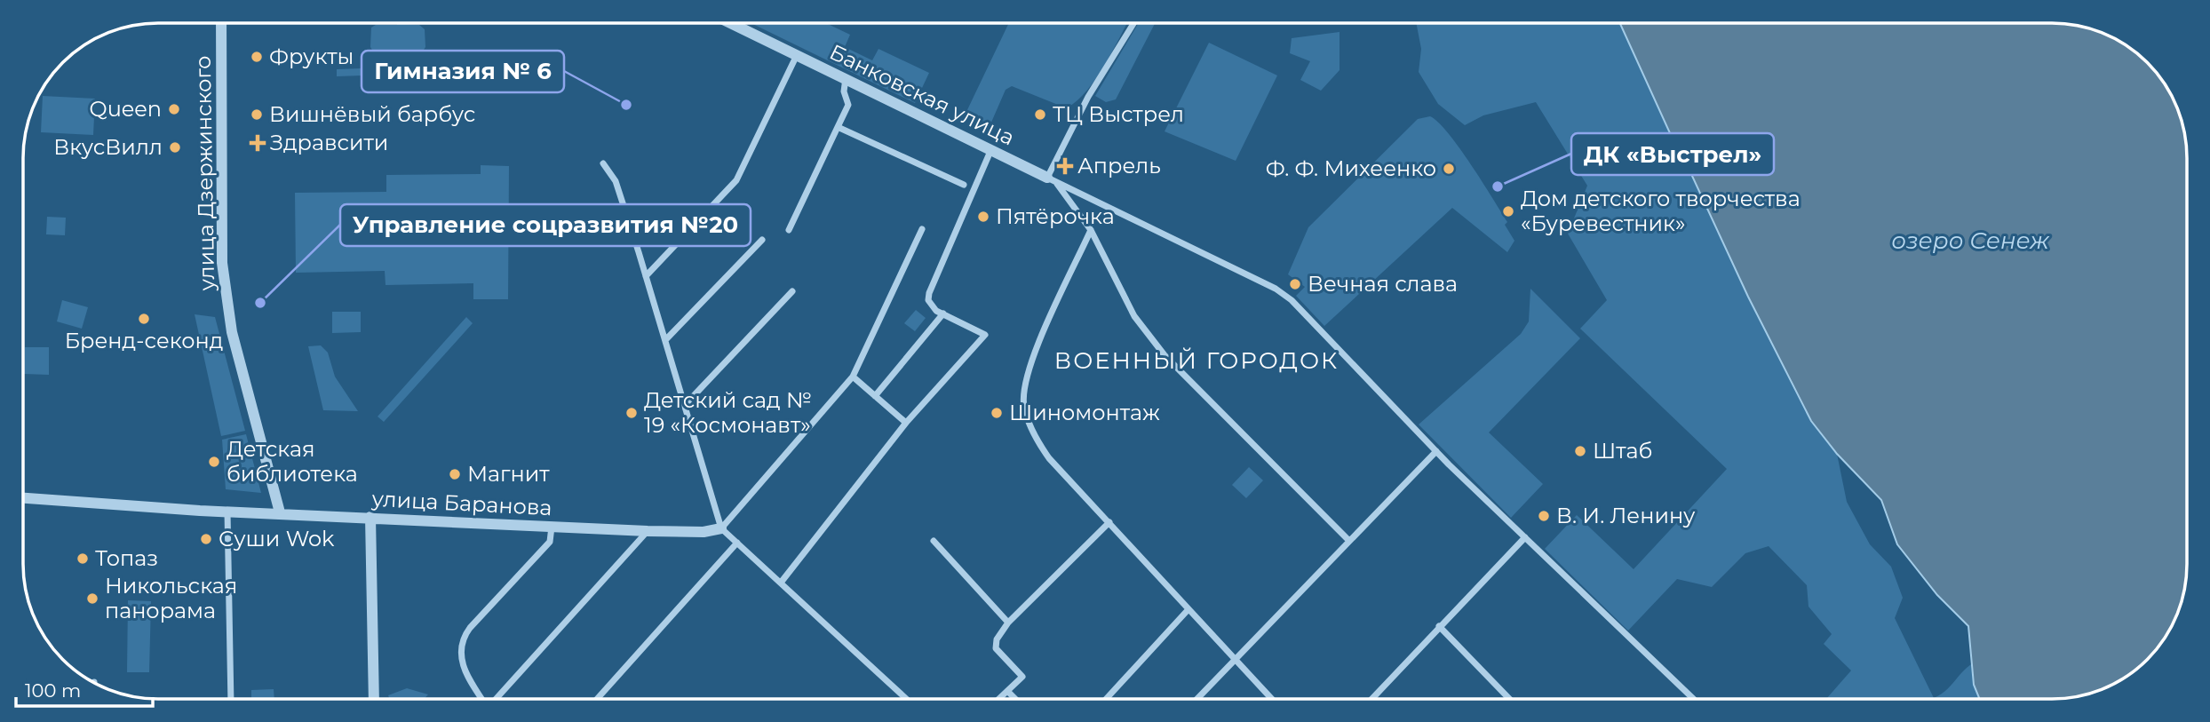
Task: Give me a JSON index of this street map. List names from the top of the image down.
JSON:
{
  "streets": {
    "street": ["Банковская улица", "улица Дзержинского", "улица Баранова"]
  },
  "crossings": [
    ["улица Дзержинского", "улица Баранова"]
  ],
  "districts": ["ВОЕННЫЙ ГОРОДОК"],
  "water": ["озеро Сенеж"],
  "places": {
    "other": [
      "Фрукты",
      "Гимназия № 6",
      "Queen",
      "Вишнёвый барбус",
      "ТЦ Выстрел",
      "ВкусВилл",
      "Ф. Ф. Михеенко",
      "ДК «Выстрел»",
      "Дом детского творчества «Буревестник»",
      "Пятёрочка",
      "Вечная слава",
      "Управление соцразвития №20",
      "Бренд-секонд",
      "Детский сад № 19 «Космонавт»",
      "Шиномонтаж",
      "Штаб",
      "Детская библиотека",
      "Магнит",
      "В. И. Ленину",
      "Суши Wok",
      "Топаз",
      "Никольская панорама"
    ],
    "health": ["Здравсити", "Апрель"]
  },
  "scale_bar": "100 m"
}
